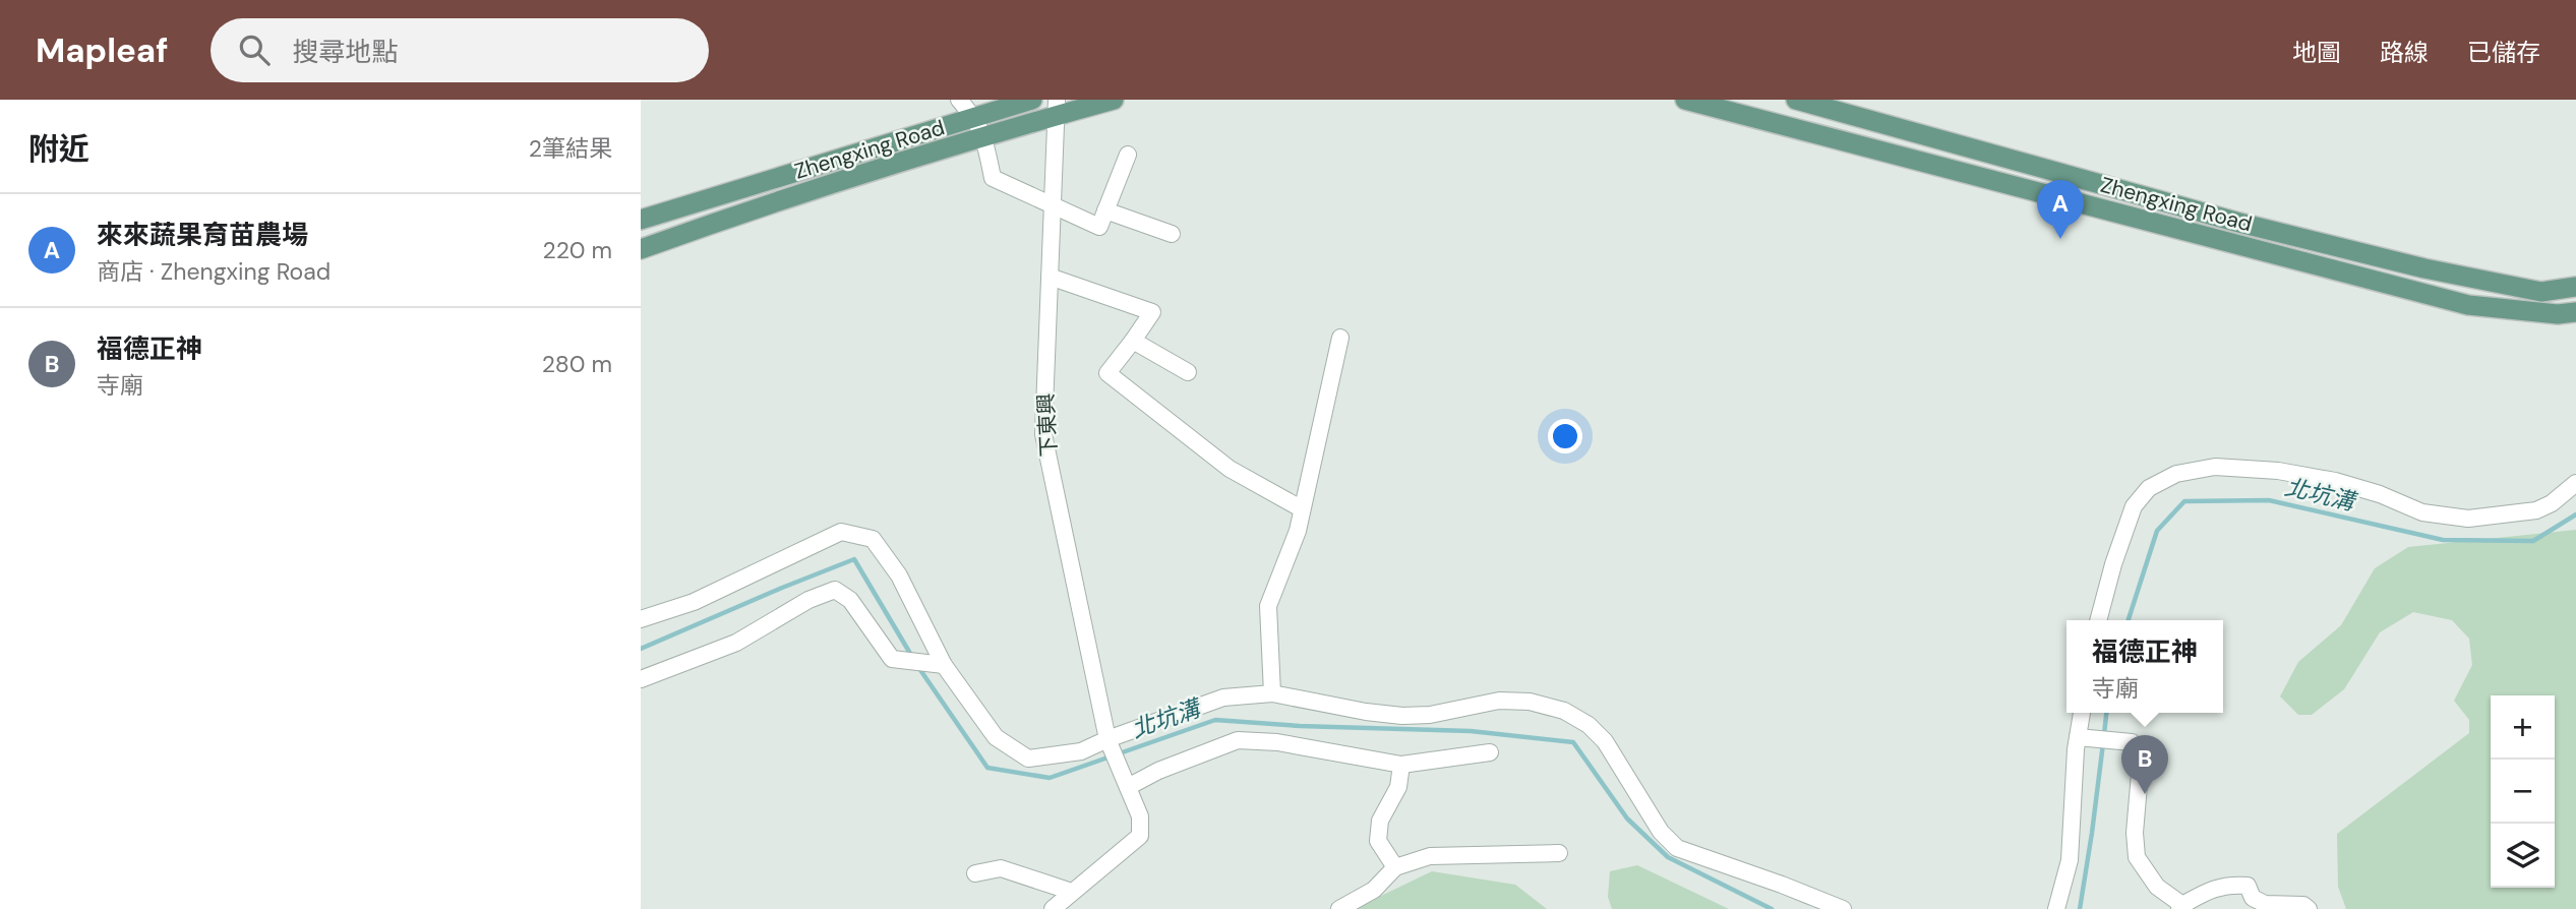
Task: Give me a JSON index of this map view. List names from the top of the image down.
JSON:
{
  "streets": {
    "main road": ["Zhengxing Road"],
    "lane": ["下東興"]
  },
  "crossings": [
    ["Zhengxing Road", "下東興"]
  ],
  "water": ["北坑溝"],
  "page": {
    "header": "Mapleaf",
    "search": "搜尋地點",
    "nav": ["地圖", "路線", "已儲存"],
    "heading": ["附近", "2筆結果"],
    "pins": ["A", "B"],
    "list": [
      {
        "mark": "A",
        "name": "來來蔬果育苗農場",
        "note": "商店 · Zhengxing Road",
        "value": "220 m"
      },
      {
        "mark": "B",
        "name": "福德正神",
        "note": "寺廟",
        "value": "280 m"
      }
    ],
    "popup": ["福德正神", "寺廟"],
    "map_buttons": ["+", "−"]
  }
}
